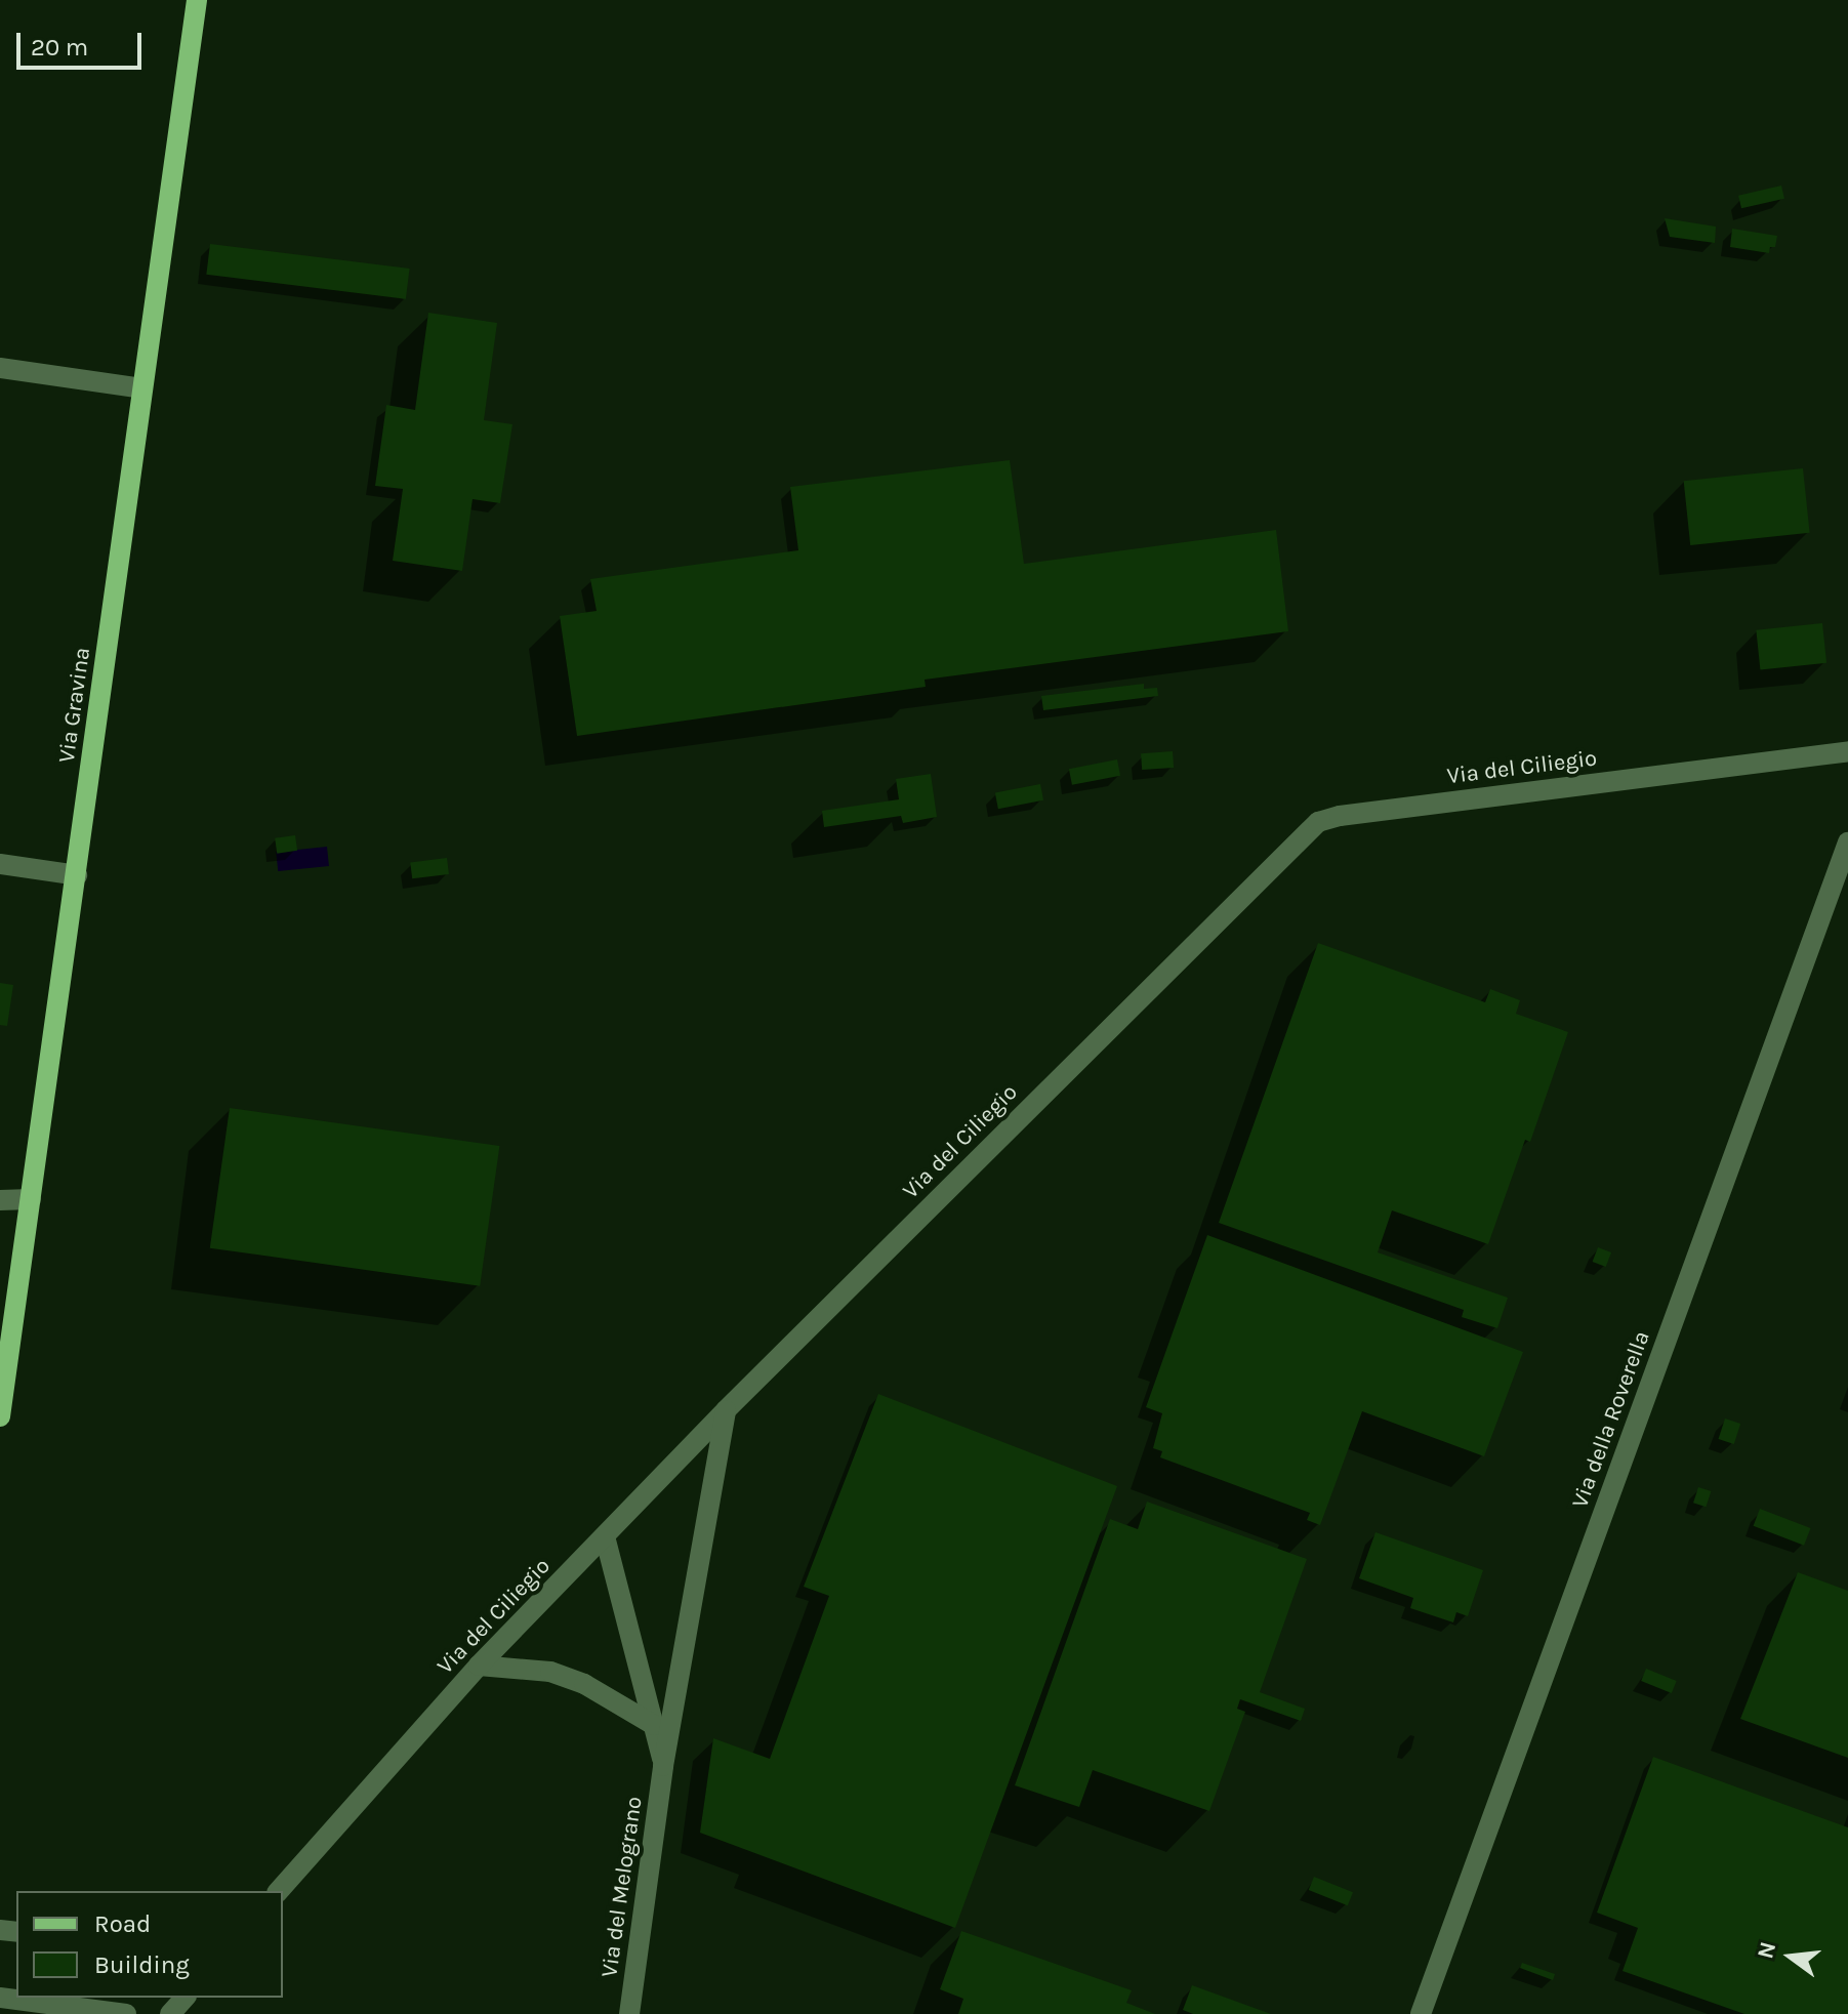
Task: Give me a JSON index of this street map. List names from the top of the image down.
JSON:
{
  "streets": {
    "main road": ["Via Gravina"],
    "street": ["Via del Ciliegio", "Via della Roverella", "Via del Melograno"]
  },
  "crossings": [
    ["Via del Ciliegio", "Via del Melograno"]
  ],
  "legend": ["Road", "Building"],
  "scale_bar": "20 m",
  "north": "left"
}
